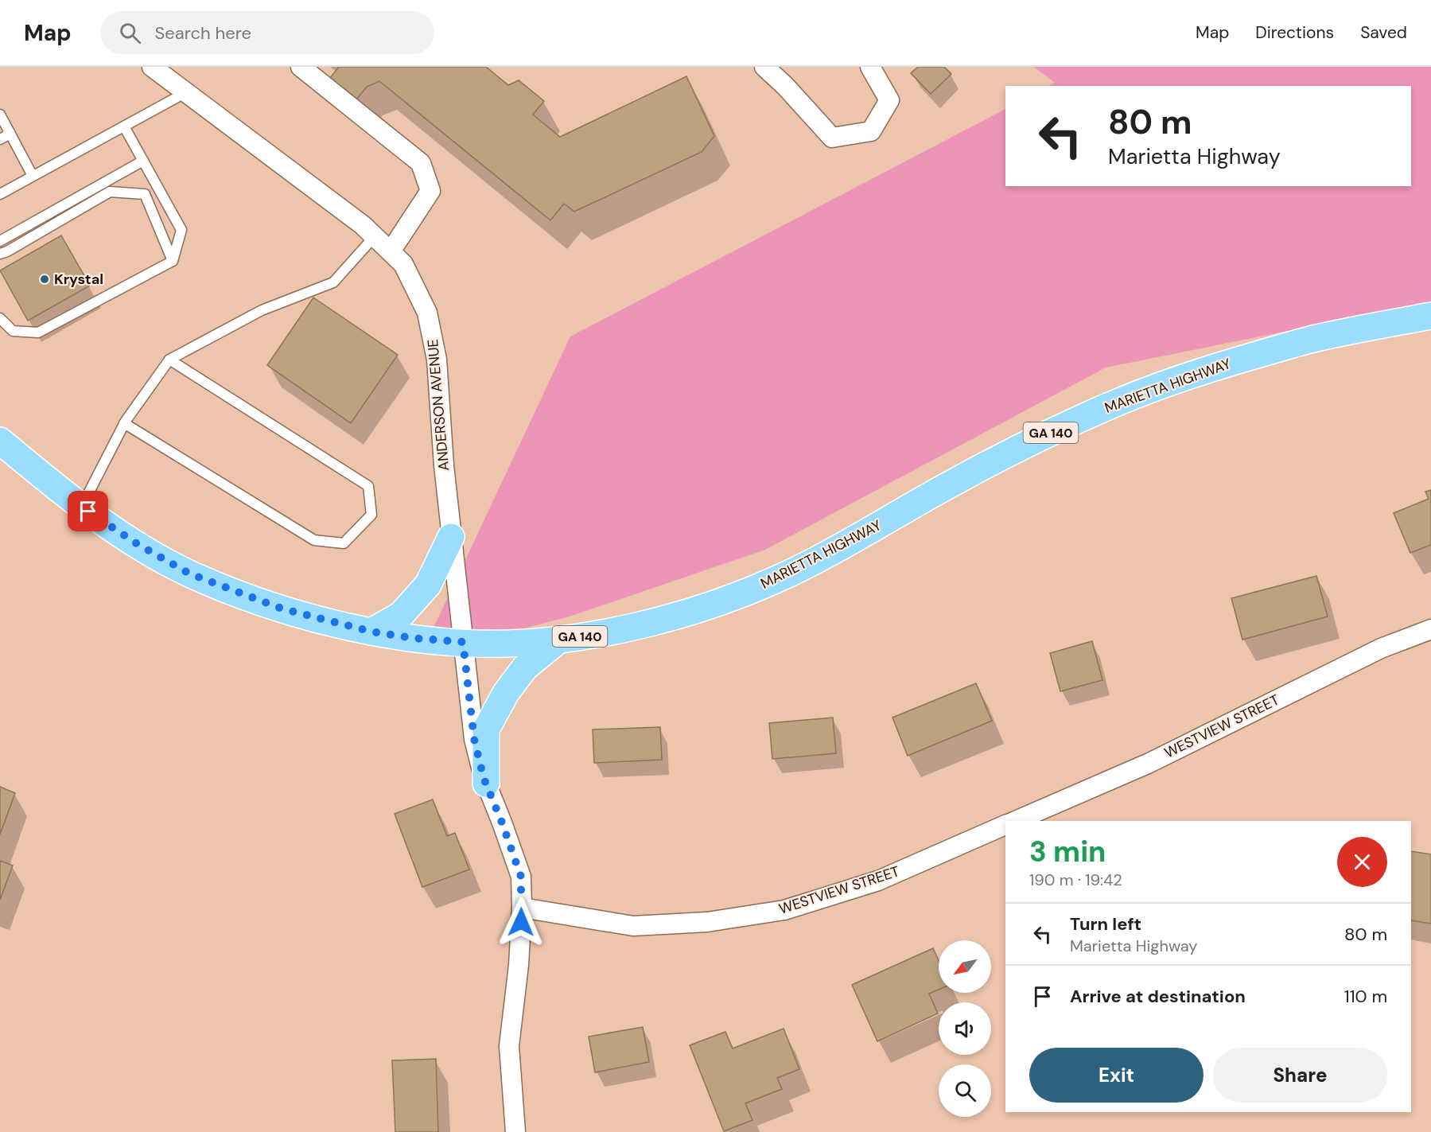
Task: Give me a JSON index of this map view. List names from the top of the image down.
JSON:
{
  "streets": {
    "main road": ["MARIETTA HIGHWAY", "GA 140"],
    "street": ["ANDERSON AVENUE", "WESTVIEW STREET"]
  },
  "crossings": [
    ["MARIETTA HIGHWAY", "ANDERSON AVENUE"],
    ["ANDERSON AVENUE", "WESTVIEW STREET"]
  ],
  "places": ["Krystal"],
  "north": "bottom left",
  "page": {
    "header": "Map",
    "search": "Search here",
    "nav": ["Map", "Directions", "Saved"],
    "turn": ["80 m", "Marietta Highway"],
    "heading": ["3 min", "190 m · 19:42"],
    "list": [
      {
        "name": "Turn left",
        "note": "Marietta Highway",
        "value": "80 m"
      },
      {
        "name": "Arrive at destination",
        "value": "110 m"
      }
    ],
    "buttons": ["Exit", "Share"]
  }
}
